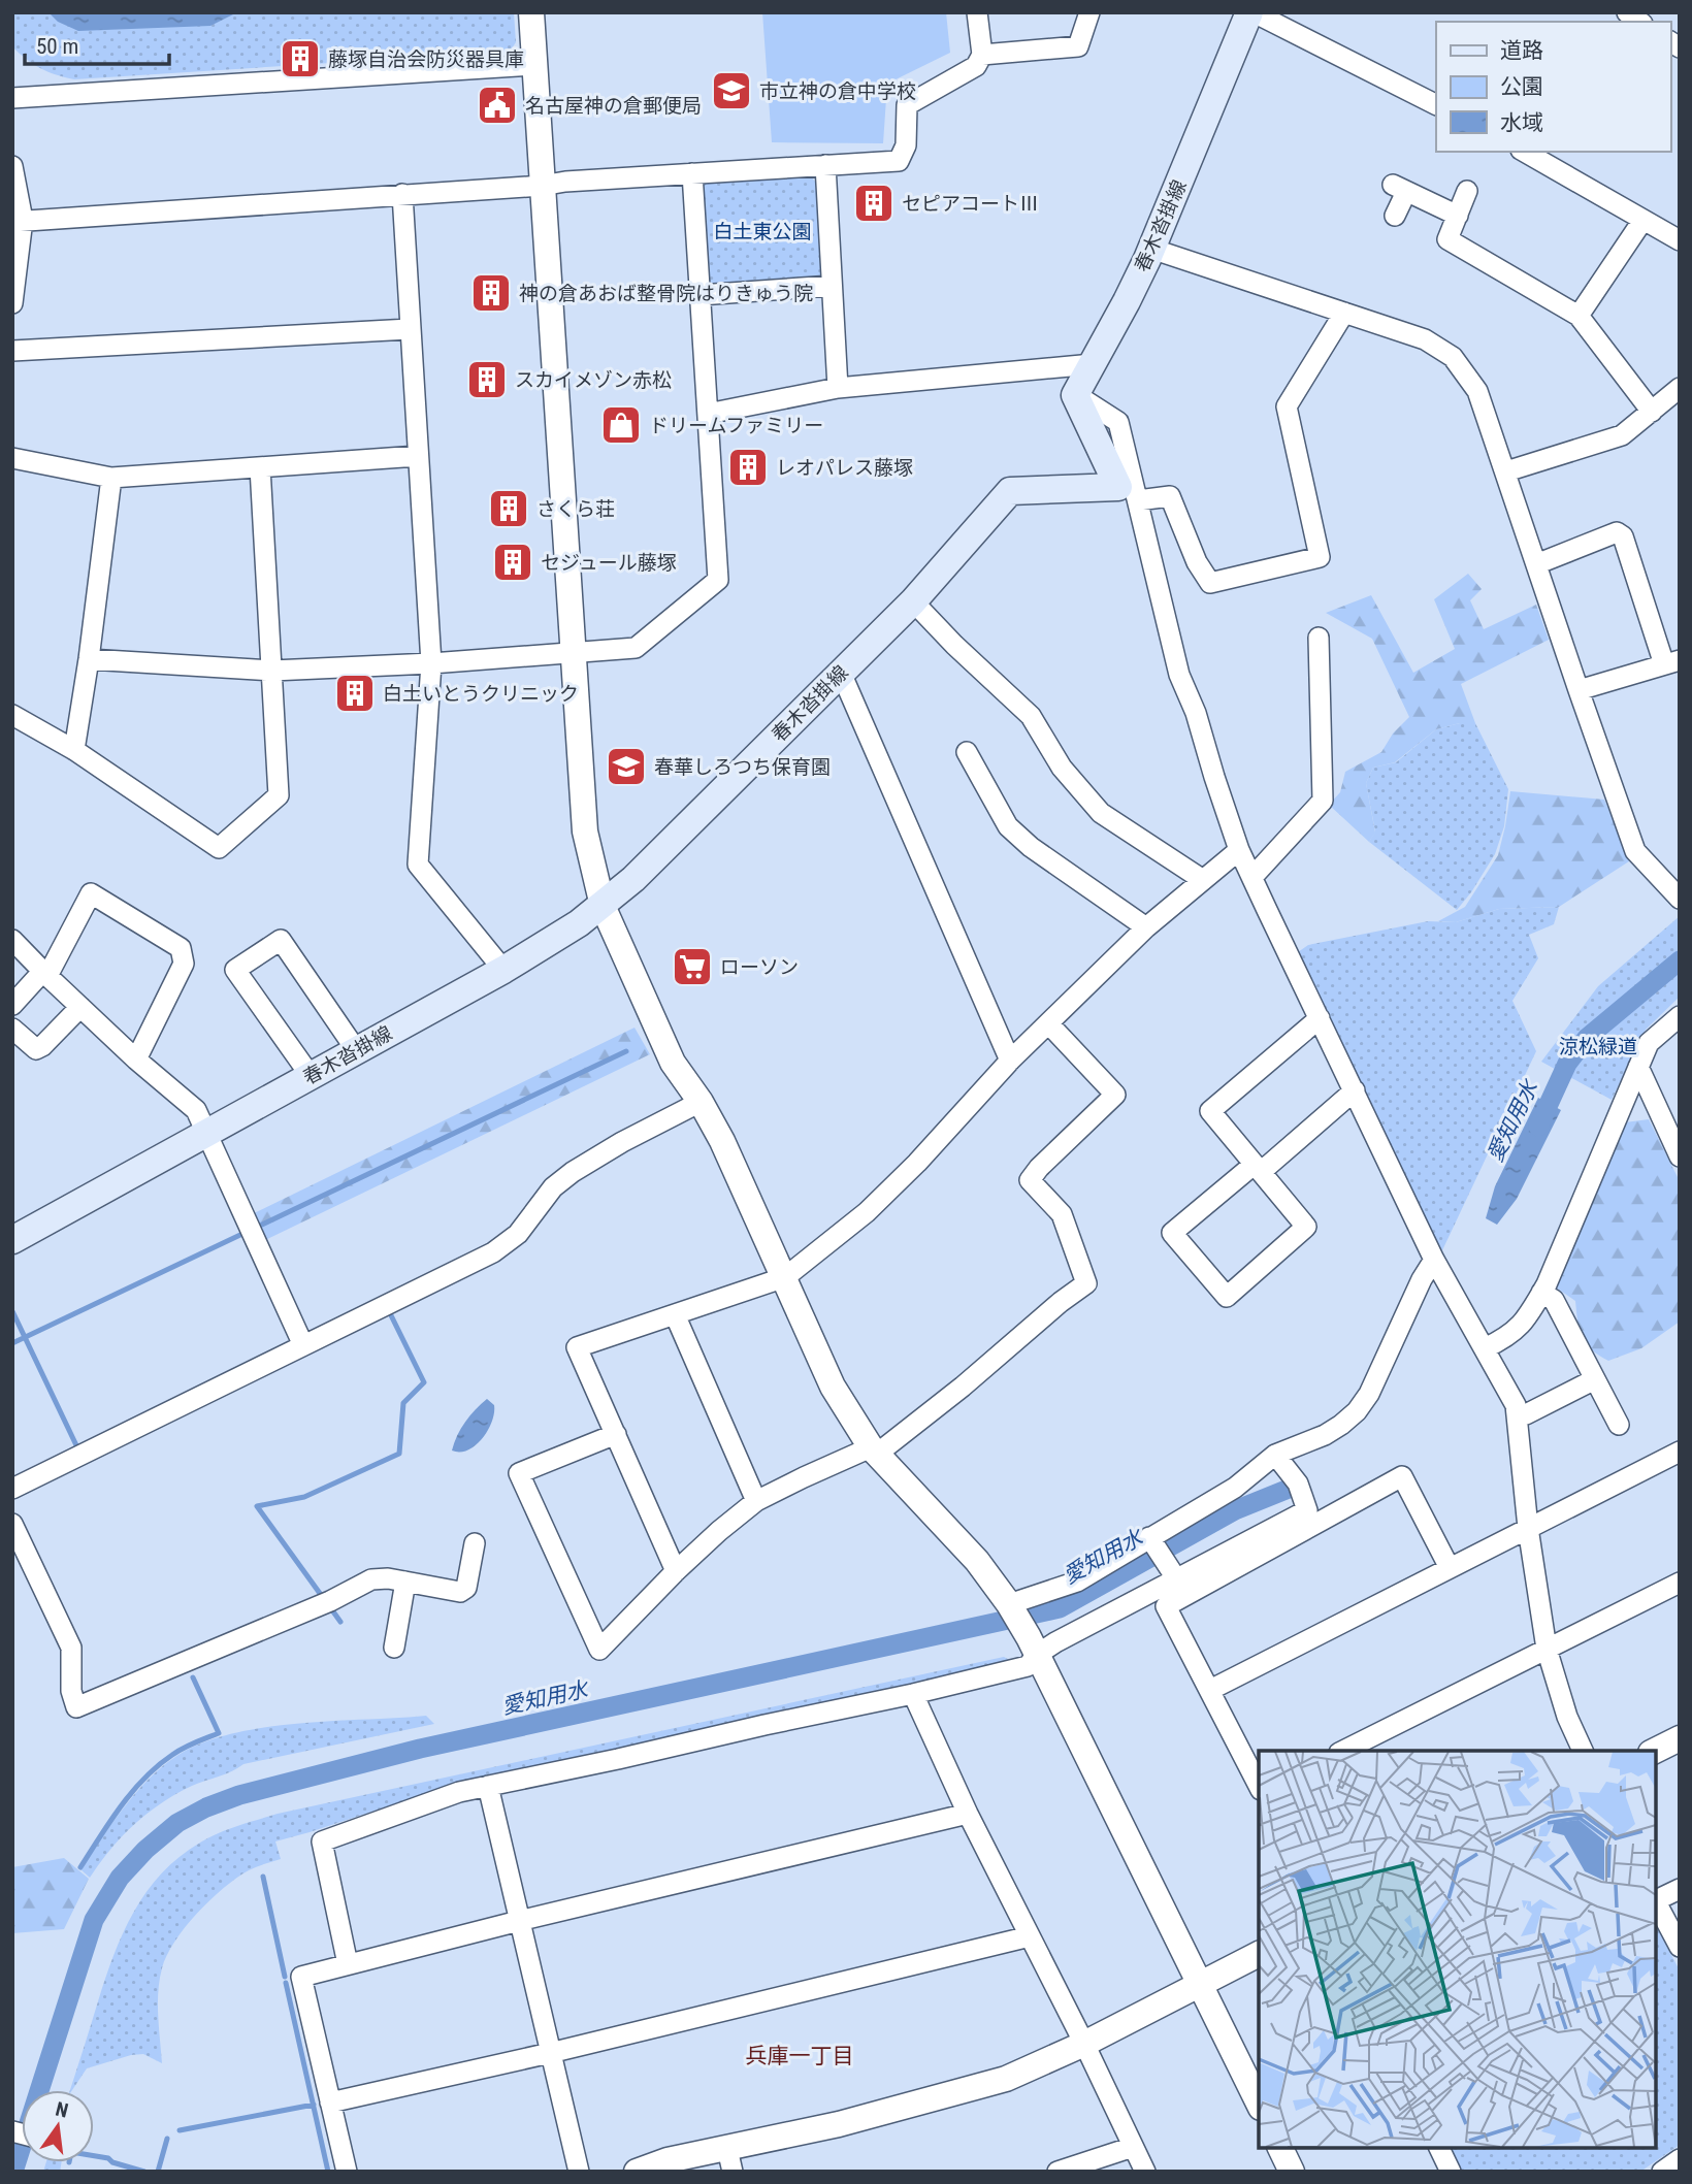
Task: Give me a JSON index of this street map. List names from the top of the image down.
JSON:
{
  "streets": {
    "main road": ["春木沓掛線"]
  },
  "districts": ["兵庫一丁目"],
  "water": ["愛知用水"],
  "parks": ["白土東公園", "涼松緑道"],
  "places": {
    "building": [
      "藤塚自治会防災器具庫",
      "セピアコートⅢ",
      "神の倉あおば整骨院はりきゅう院",
      "スカイメゾン赤松",
      "レオパレス藤塚",
      "さくら荘",
      "セジュール藤塚",
      "白土いとうクリニック"
    ],
    "school or university": ["市立神の倉中学校", "春華しろつち保育園"],
    "public building": ["名古屋神の倉郵便局"],
    "shop": ["ドリームファミリー"],
    "supermarket": ["ローソン"]
  },
  "legend": ["道路", "公園", "水域"],
  "scale_bar": "50 m",
  "north": "top"
}
